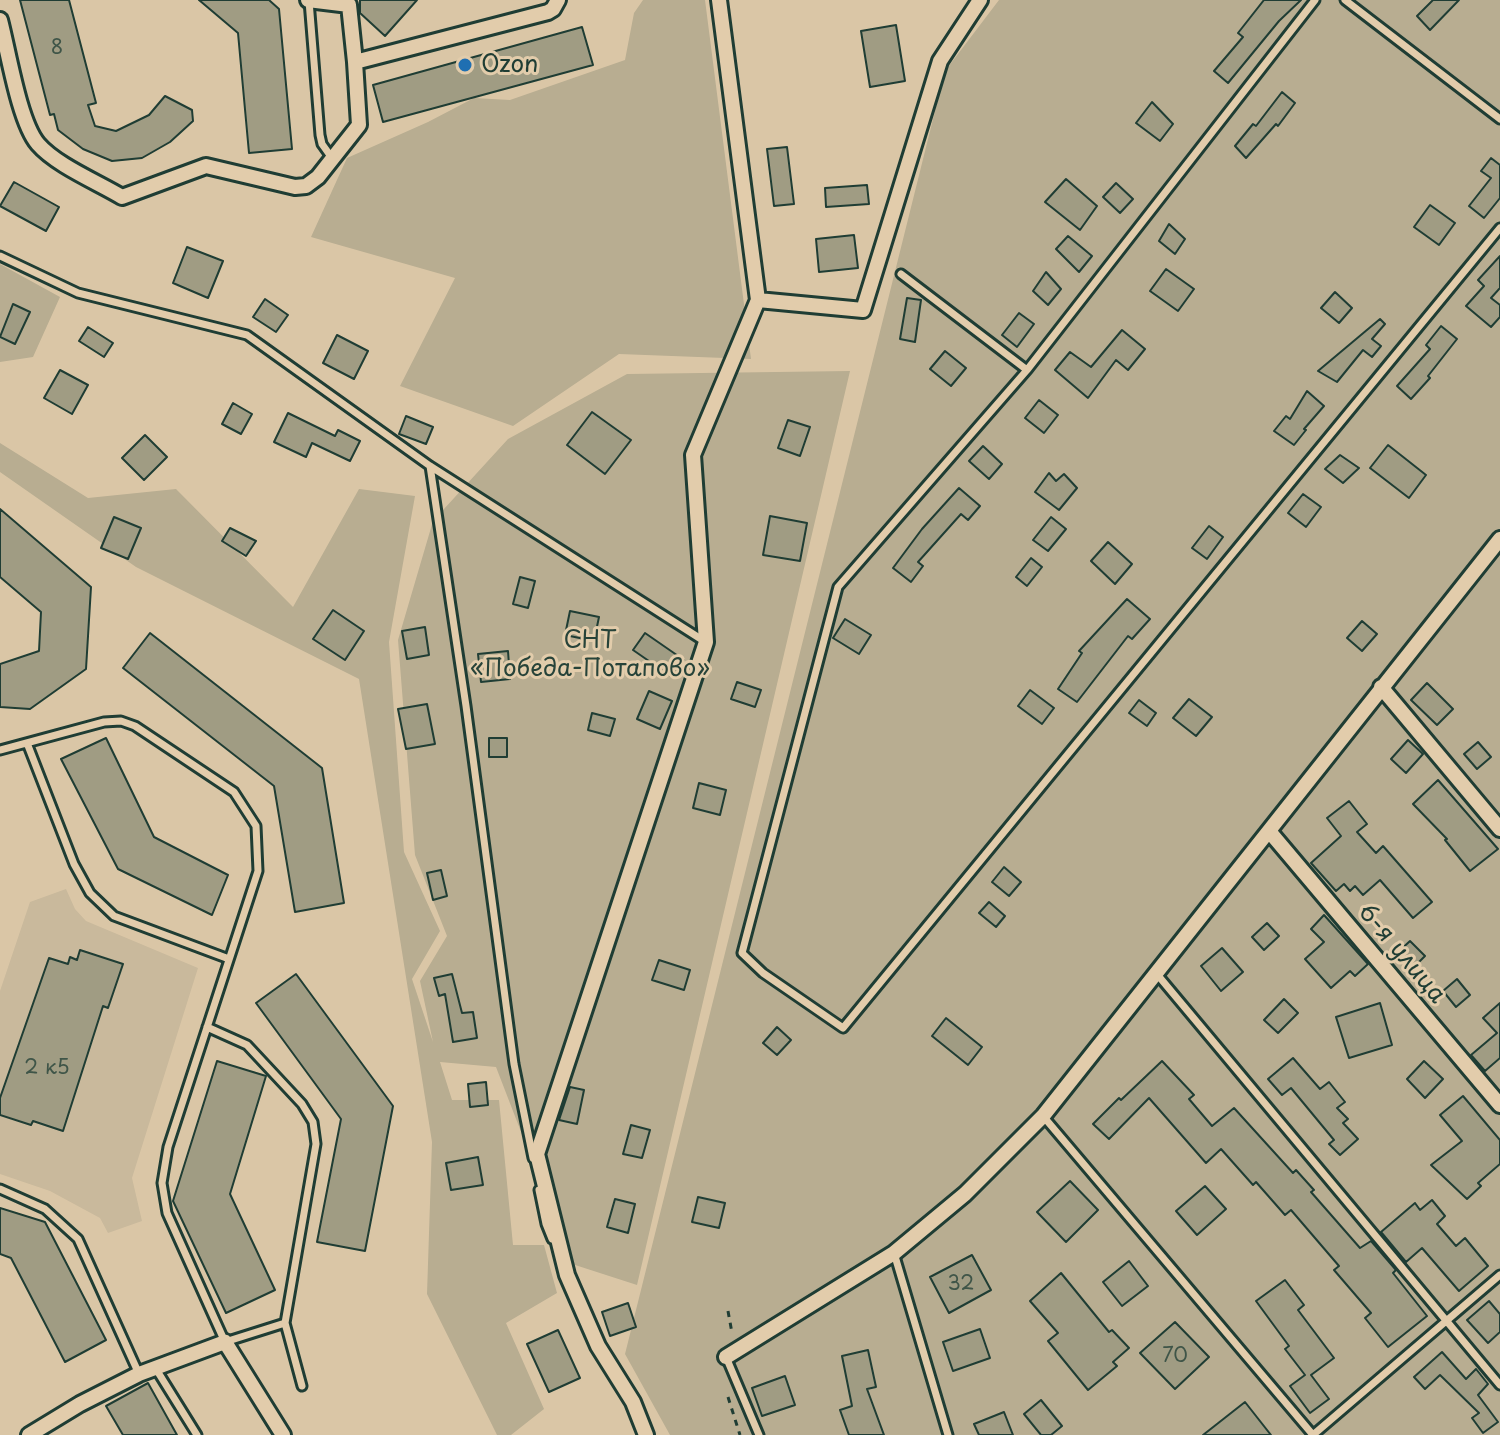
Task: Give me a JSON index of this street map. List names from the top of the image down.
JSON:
{
  "streets": {
    "street": ["6-я улица"]
  },
  "parks": ["СНТ «Победа-Потапово»"],
  "places": ["Ozon"],
  "house_numbers": [
    "8",
    "2 к5",
    "32",
    "70"
  ]
}
